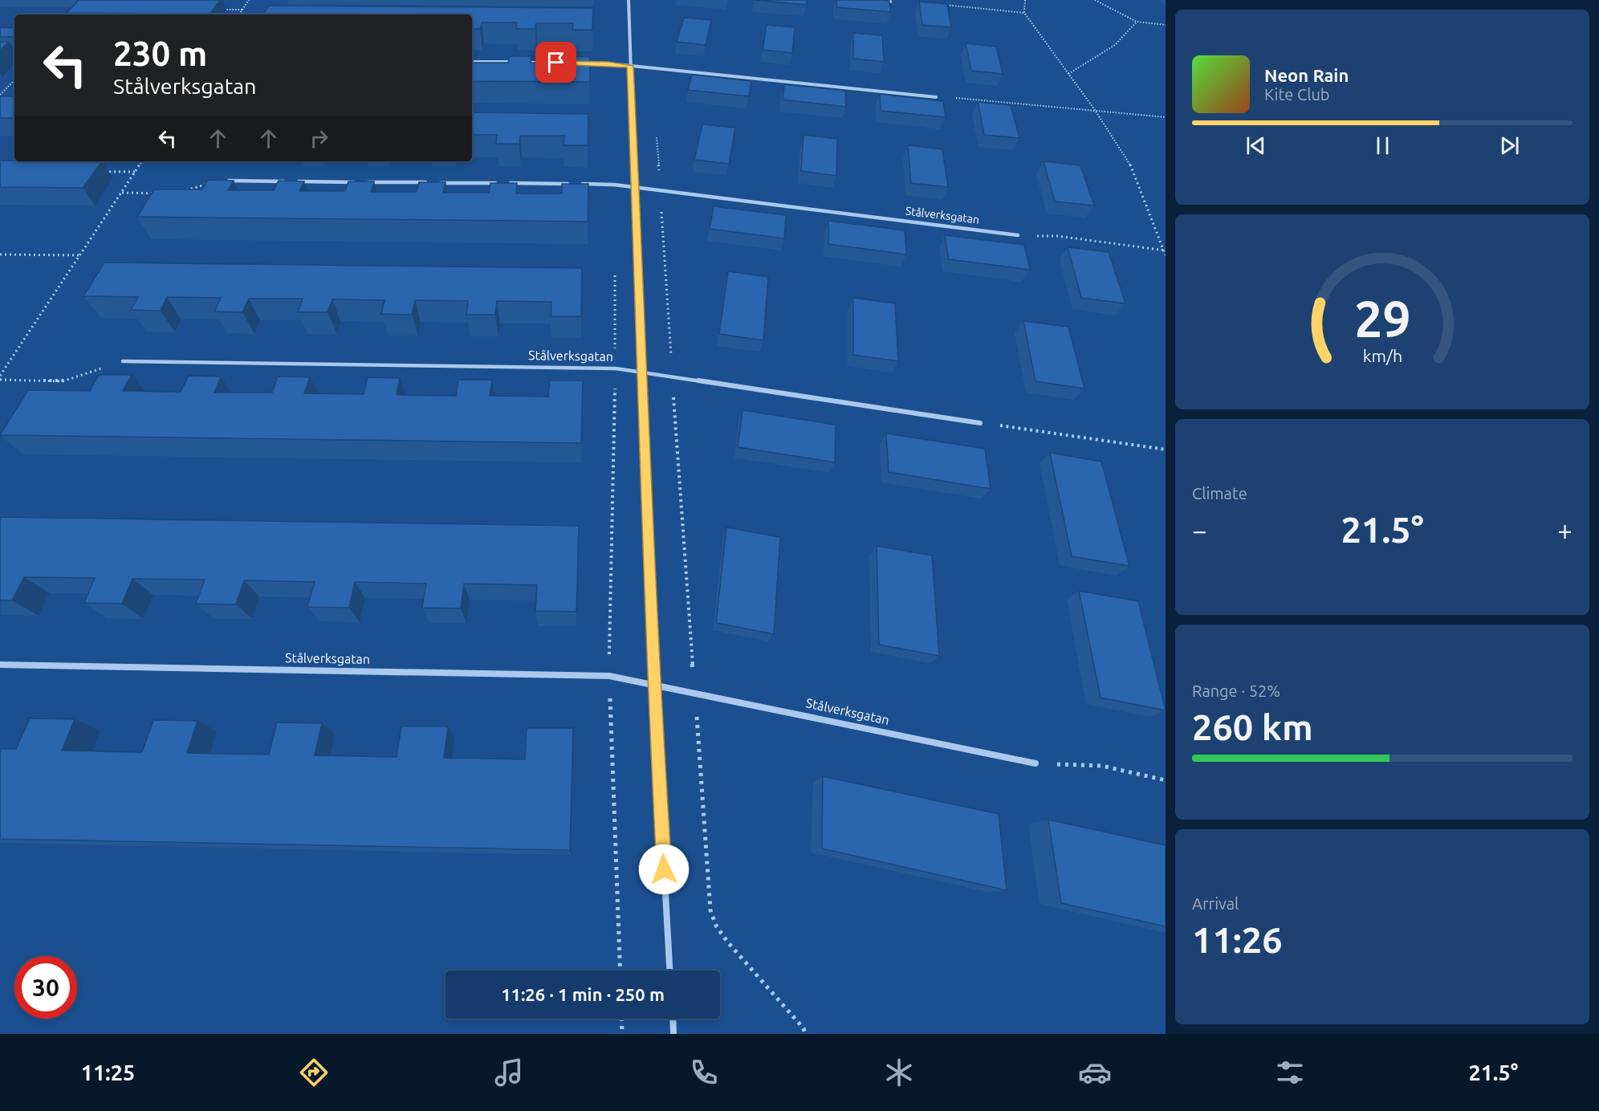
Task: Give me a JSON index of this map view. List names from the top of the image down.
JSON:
{
  "streets": {
    "street": ["Stålverksgatan"]
  },
  "page": {
    "turn": ["230 m", "Stålverksgatan"],
    "song": ["Neon Rain", "Kite Club"],
    "tile": [
      "Climate",
      ["Range · 52%", "260 km"],
      ["Arrival", "11:26"]
    ],
    "heat": ["−", "21.5°", "+"],
    "limit": "30",
    "trip": "11:26 · 1 min · 250 m",
    "tabs": ["11:25", "21.5°"],
    "gauge": ["29", "km/h"]
  }
}
